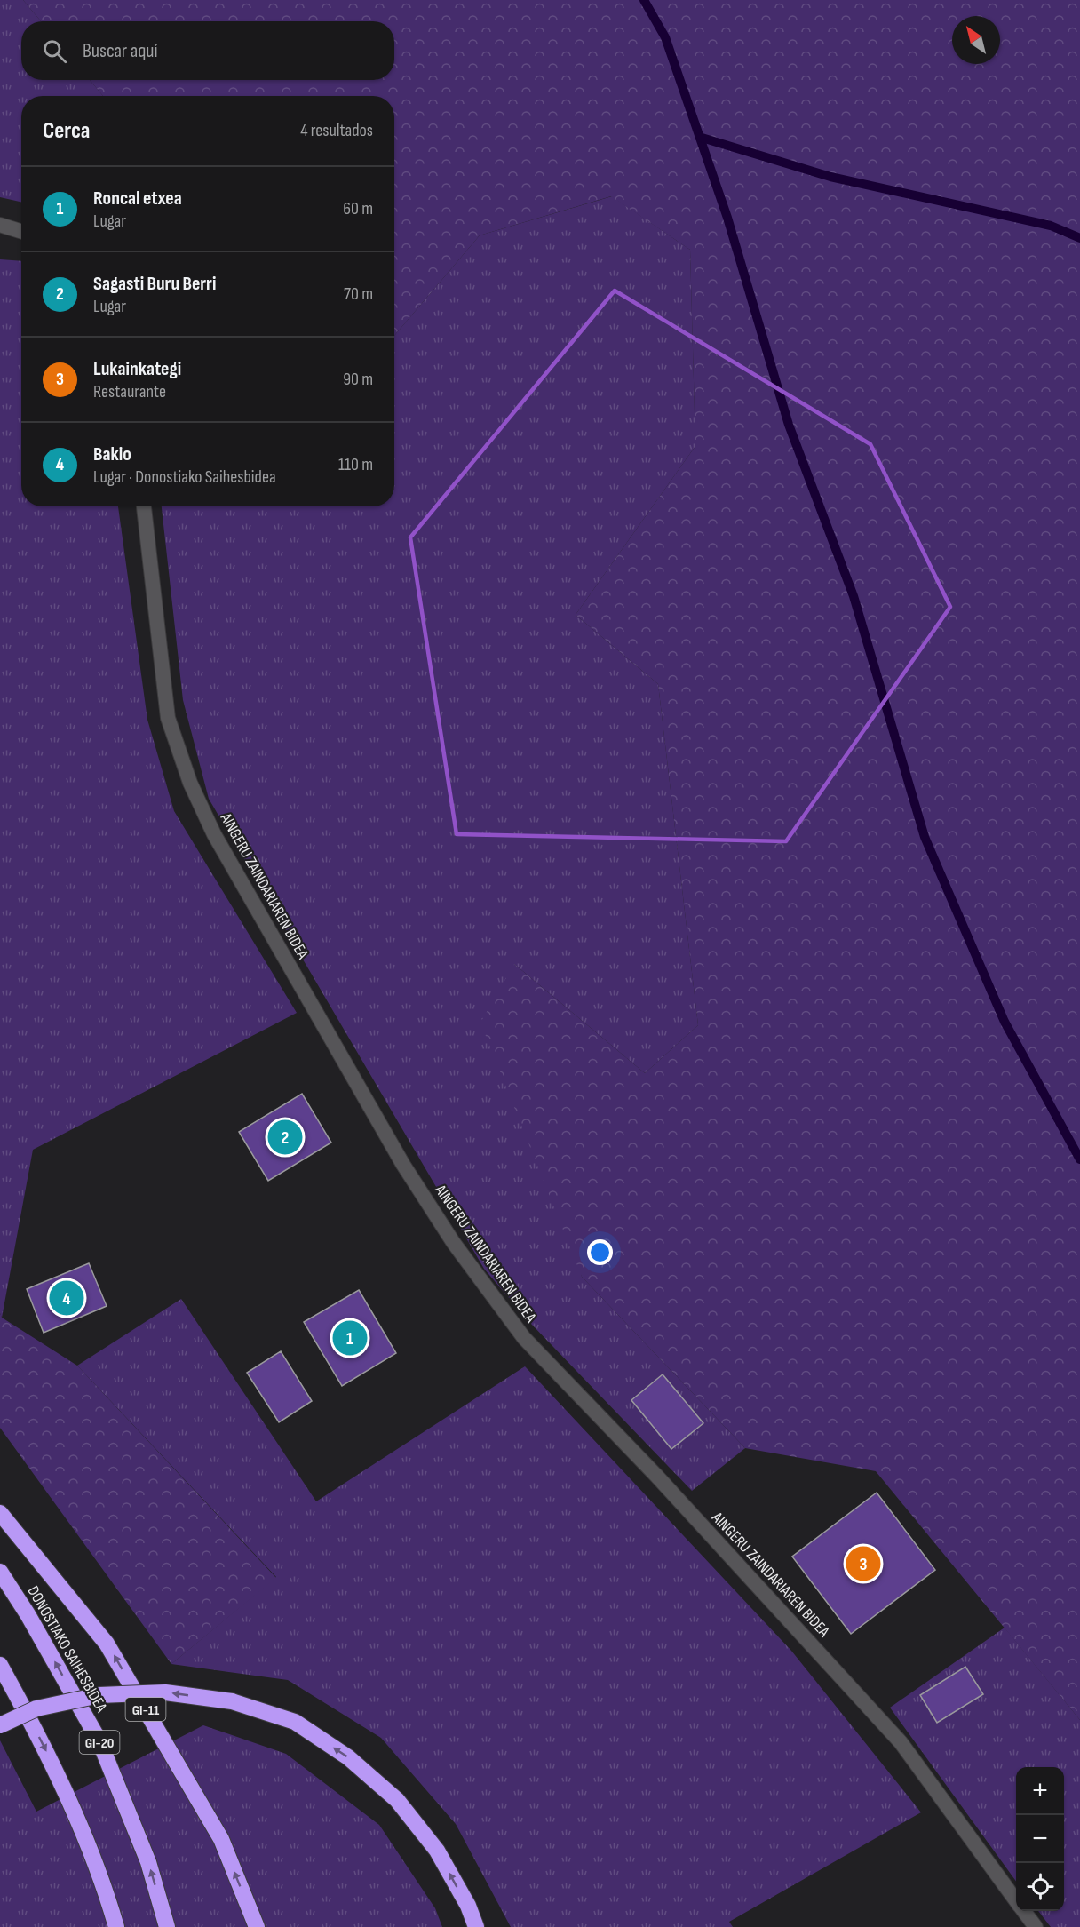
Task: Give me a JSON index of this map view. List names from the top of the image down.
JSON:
{
  "streets": {
    "highway": ["DONOSTIAKO SAIHESBIDEA", "GI-11", "GI-20"],
    "street": ["AINGERU ZAINDARIAREN BIDEA"]
  },
  "north": "top left",
  "page": {
    "search": "Buscar aquí",
    "heading": ["Cerca", "4 resultados"],
    "list": [
      {
        "mark": "1",
        "name": "Roncal etxea",
        "note": "Lugar",
        "value": "60 m"
      },
      {
        "mark": "2",
        "name": "Sagasti Buru Berri",
        "note": "Lugar",
        "value": "70 m"
      },
      {
        "mark": "3",
        "name": "Lukainkategi",
        "note": "Restaurante",
        "value": "90 m"
      },
      {
        "mark": "4",
        "name": "Bakio",
        "note": "Lugar · Donostiako Saihesbidea",
        "value": "110 m"
      }
    ],
    "pins": [
      "2",
      "4",
      "1",
      "3"
    ],
    "map_buttons": ["+", "−"]
  }
}
